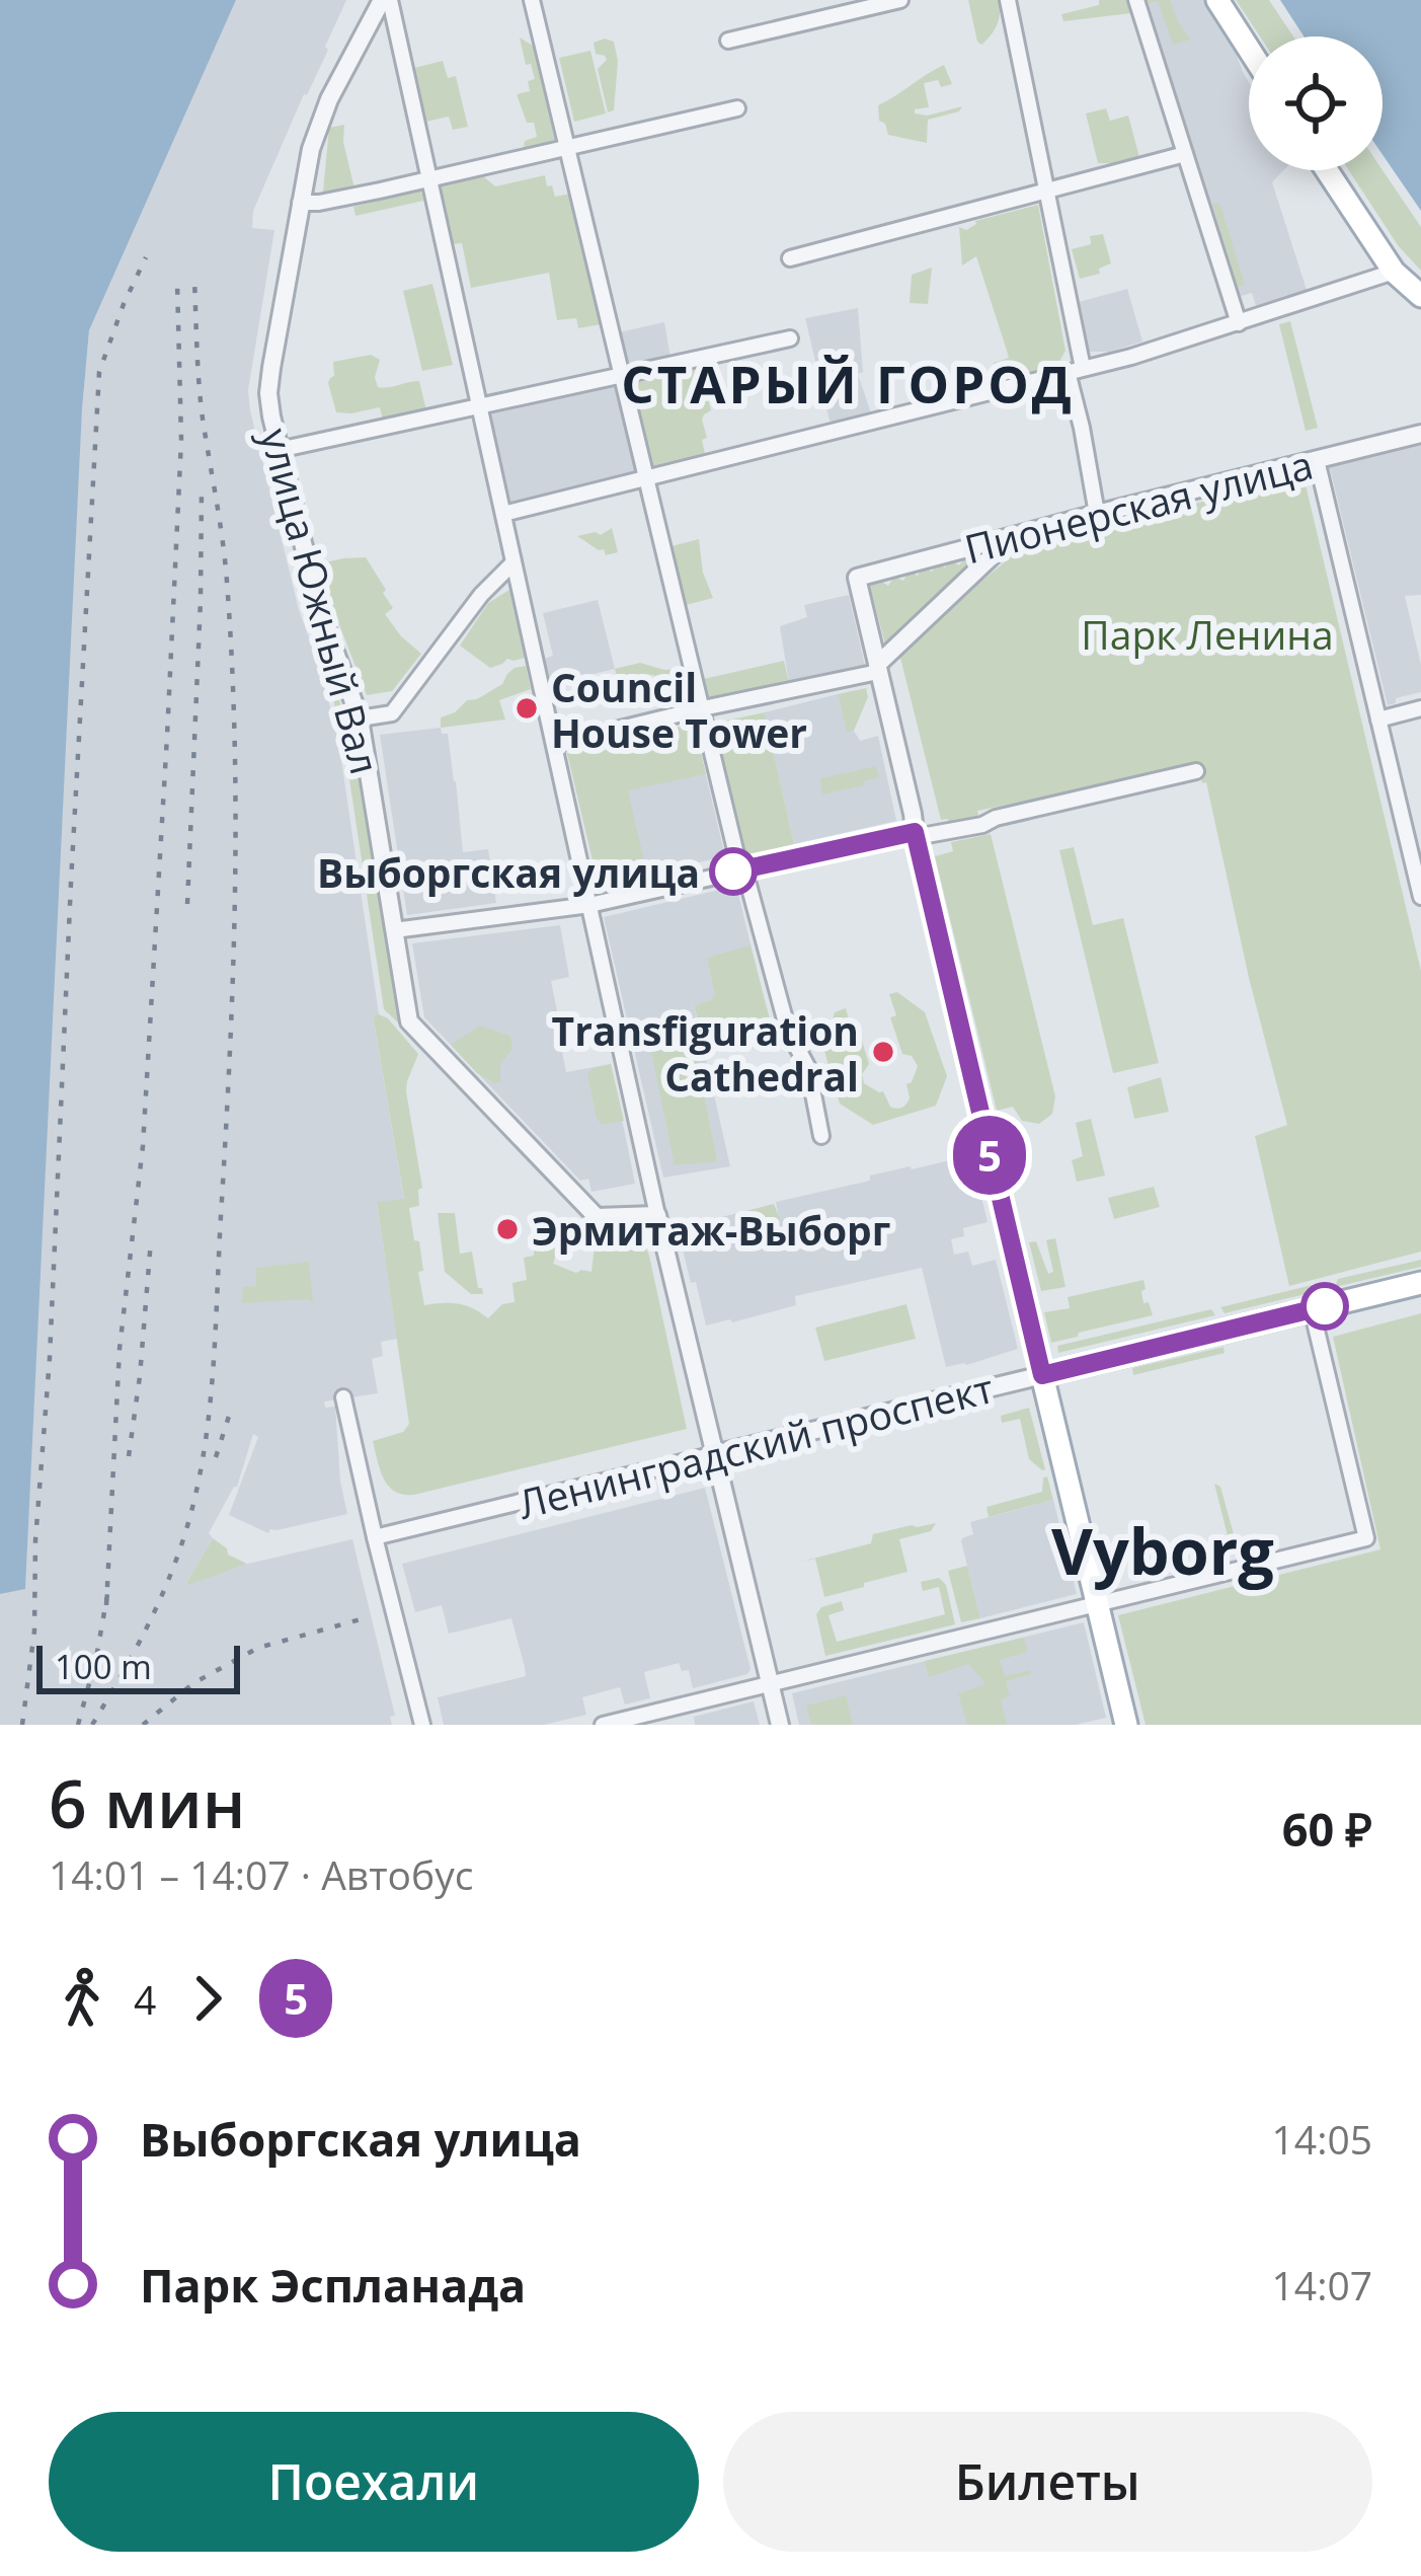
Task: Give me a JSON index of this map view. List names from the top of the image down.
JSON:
{
  "streets": {
    "main road": ["Ленинградский проспект"],
    "street": ["Пионерская улица", "улица Южный Вал"]
  },
  "districts": ["СТАРЫЙ ГОРОД", "Vyborg"],
  "parks": ["Парк Ленина"],
  "places": [
    "Council House Tower",
    "Выборгская улица",
    "Transfiguration Cathedral",
    "Эрмитаж-Выборг"
  ],
  "lines": ["bus line 5"],
  "scale_bar": "100 m",
  "page": {
    "on_map": "5",
    "scale": "100 m",
    "heading": ["6 мин", "14:01 – 14:07 · Автобус", "60 ₽"],
    "legs": ["4", "5"],
    "list": [
      {
        "name": "Выборгская улица",
        "value": "14:05"
      },
      {
        "name": "Парк Эспланада",
        "value": "14:07"
      }
    ],
    "buttons": ["Поехали", "Билеты"]
  }
}
